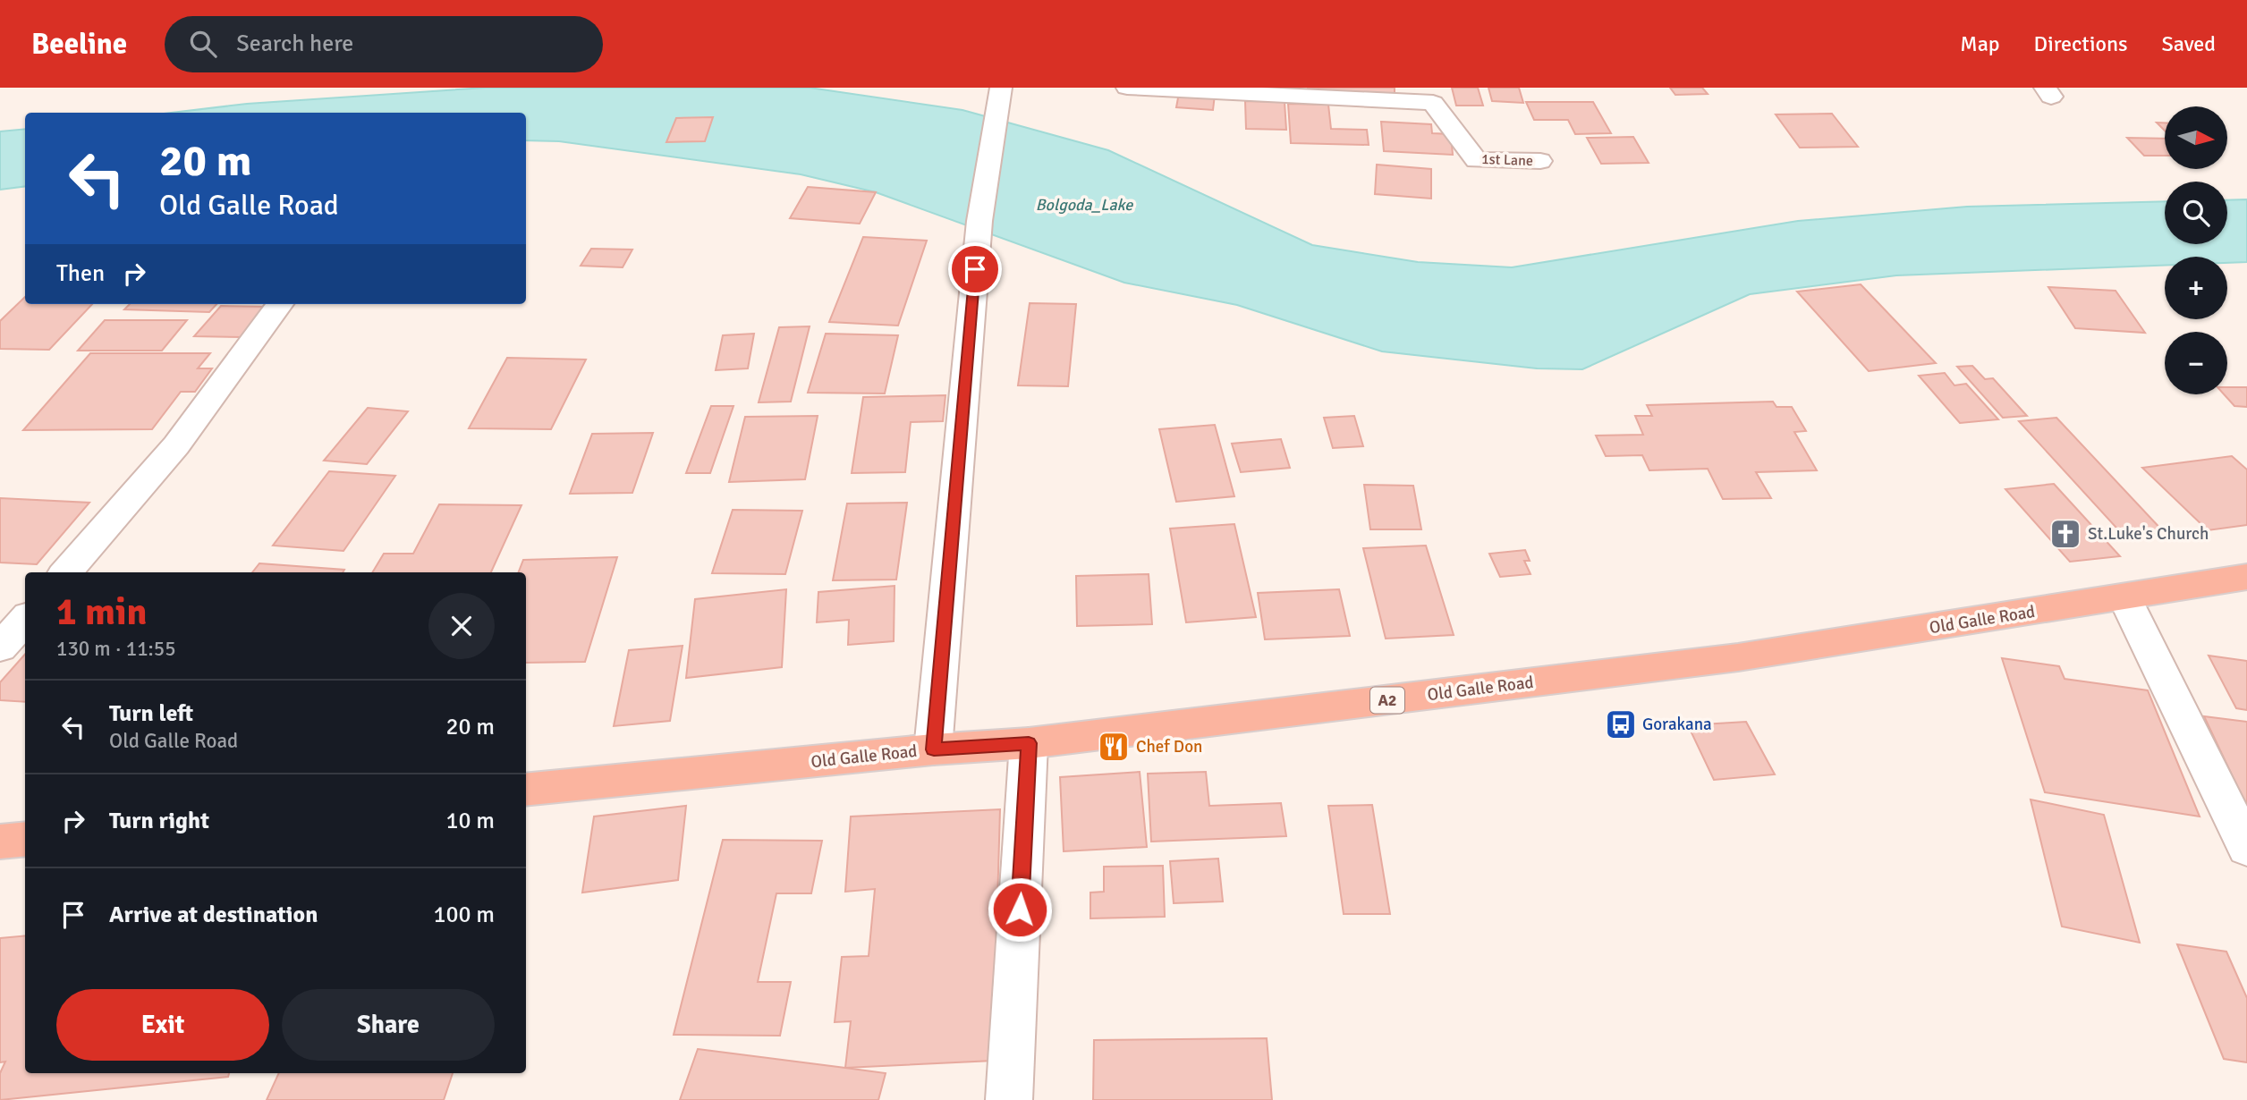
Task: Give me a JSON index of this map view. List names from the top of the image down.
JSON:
{
  "streets": {
    "highway": ["Old Galle Road", "A2"],
    "street": ["1st Lane"]
  },
  "water": ["Bolgoda_Lake"],
  "places": {
    "church": ["St.Luke's Church"],
    "bus stop": ["Gorakana"],
    "restaurant": ["Chef Don"]
  },
  "north": "right",
  "page": {
    "header": "Beeline",
    "search": "Search here",
    "nav": ["Map", "Directions", "Saved"],
    "map_buttons": ["+", "−"],
    "turn": ["20 m", "Old Galle Road"],
    "then": "Then",
    "heading": ["1 min", "130 m · 11:55"],
    "list": [
      {
        "name": "Turn left",
        "note": "Old Galle Road",
        "value": "20 m"
      },
      {
        "name": "Turn right",
        "value": "10 m"
      },
      {
        "name": "Arrive at destination",
        "value": "100 m"
      }
    ],
    "buttons": ["Exit", "Share"]
  }
}
